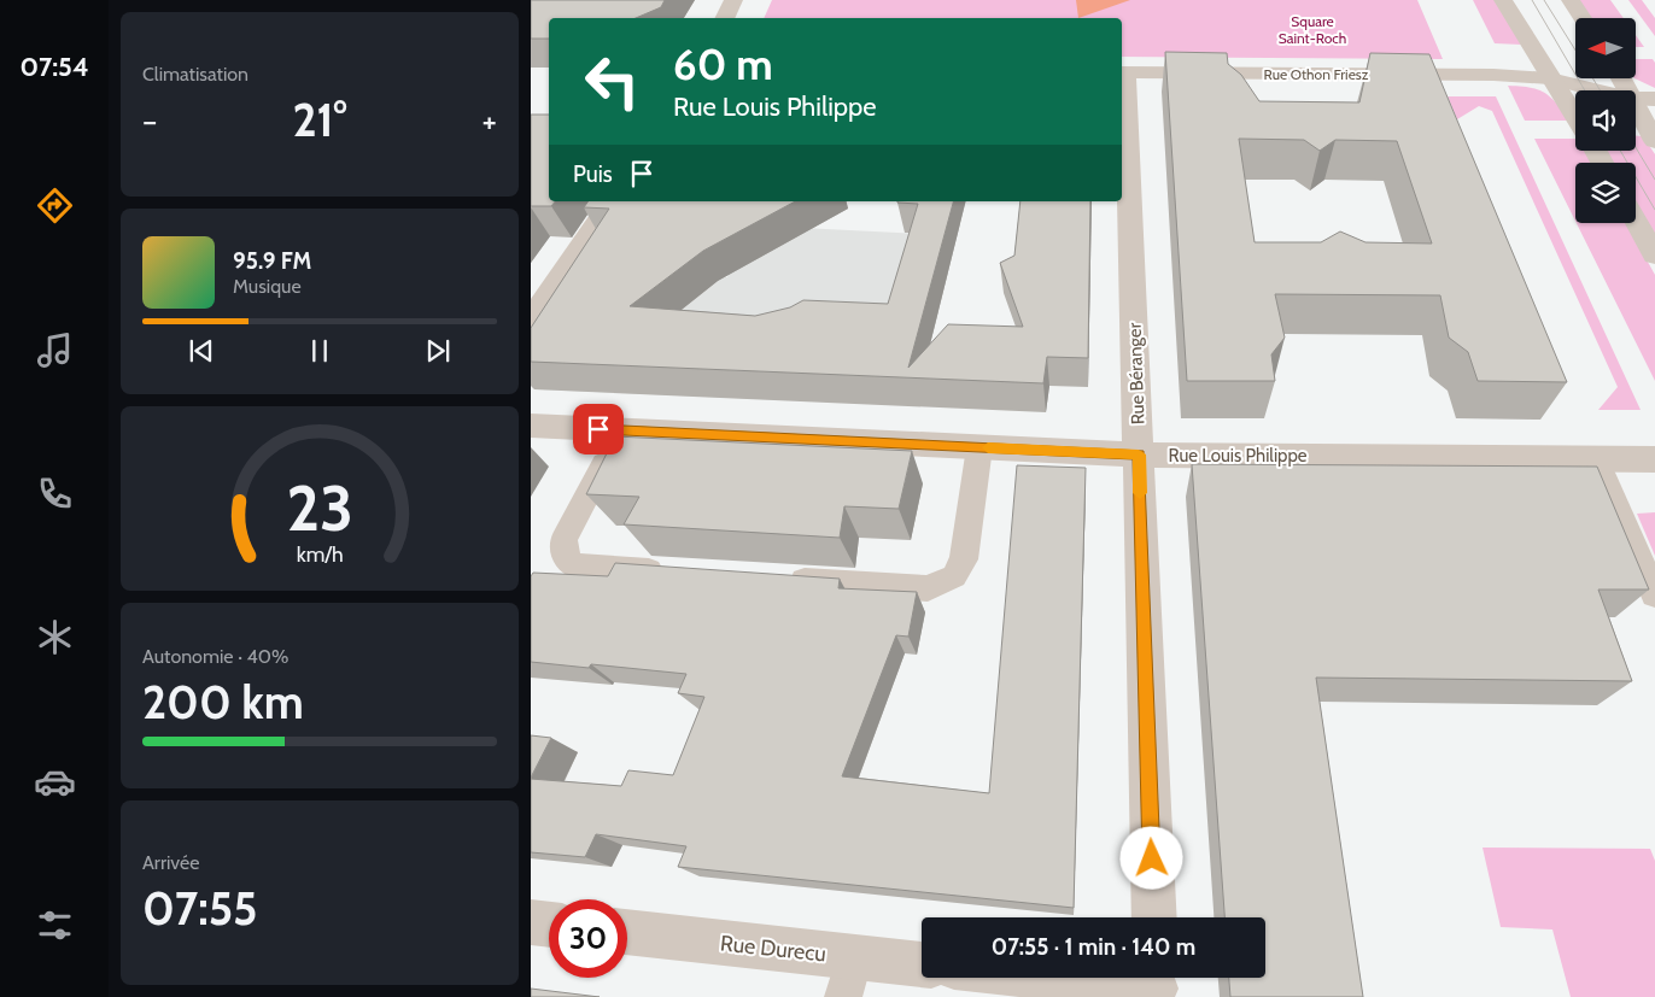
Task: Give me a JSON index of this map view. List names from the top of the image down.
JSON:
{
  "streets": {
    "street": [
      "Rue Othon Friesz",
      "Rue Béranger",
      "Rue Louis Philippe",
      "Rue Durecu"
    ]
  },
  "crossings": [
    ["Rue Othon Friesz", "Rue Béranger"],
    ["Rue Béranger", "Rue Louis Philippe"]
  ],
  "parks": ["Square Saint-Roch"],
  "north": "left",
  "page": {
    "tabs": "07:54",
    "tile": [
      "Climatisation",
      ["Autonomie · 40%", "200 km"],
      ["Arrivée", "07:55"]
    ],
    "turn": ["60 m", "Rue Louis Philippe"],
    "heat": ["−", "21°", "+"],
    "then": "Puis",
    "song": ["95.9 FM", "Musique"],
    "limit": "30",
    "trip": "07:55 · 1 min · 140 m",
    "gauge": ["23", "km/h"]
  }
}
